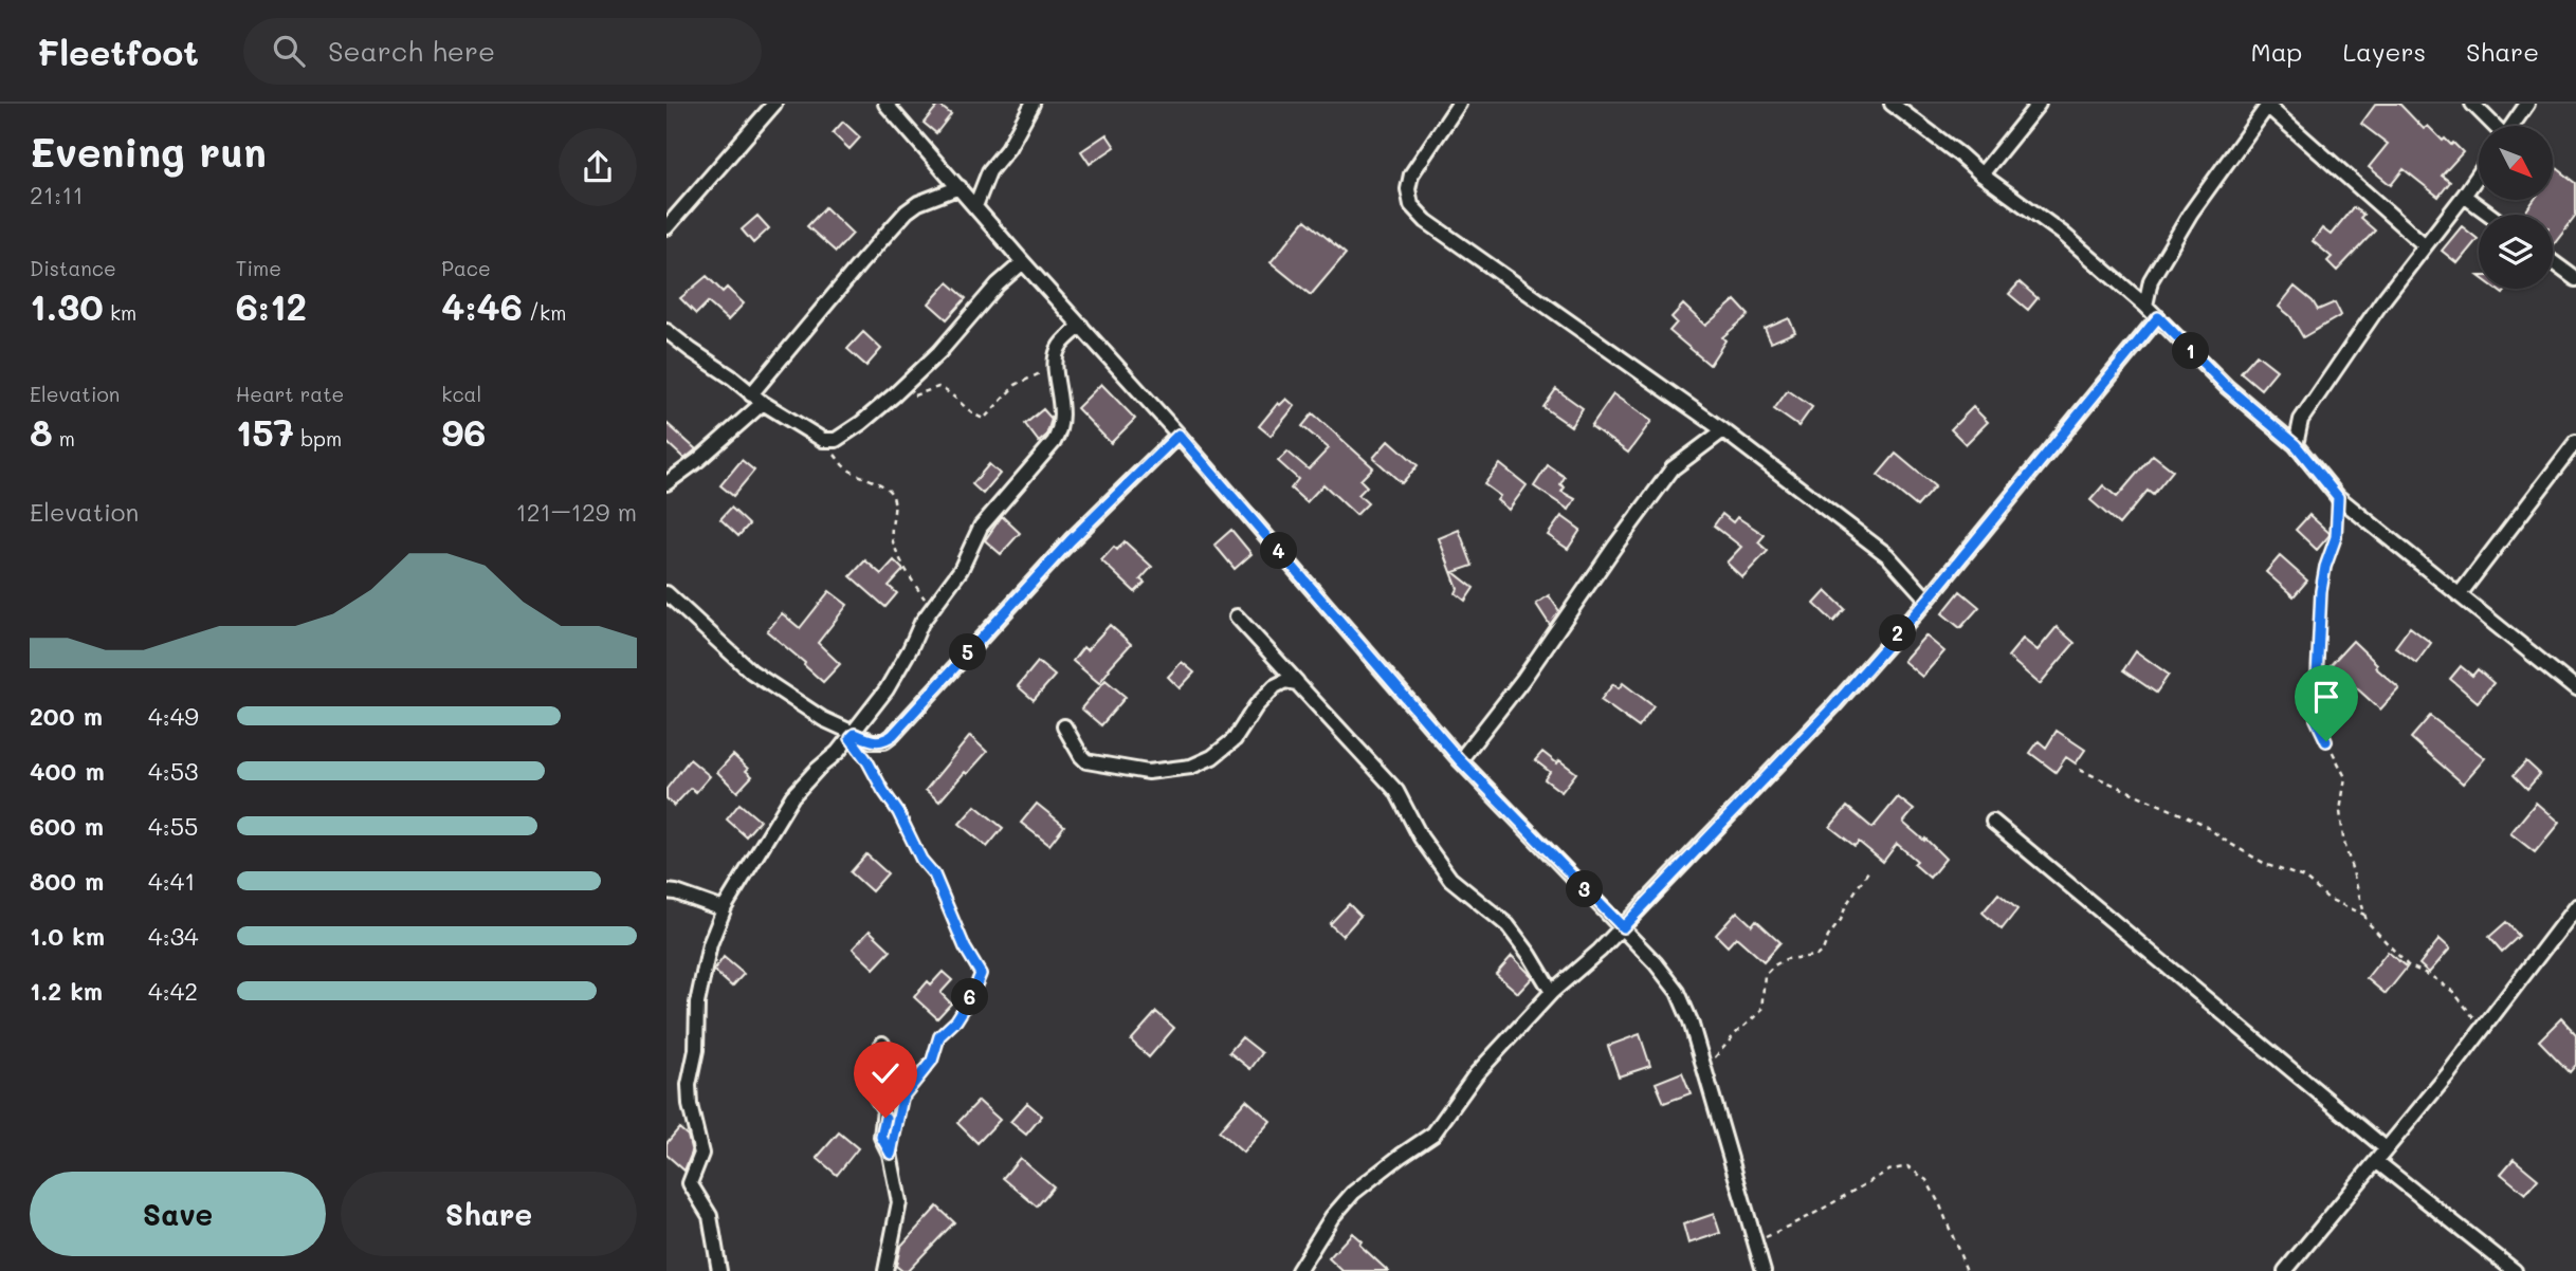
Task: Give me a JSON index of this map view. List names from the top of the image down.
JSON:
{
  "north": "bottom right",
  "page": {
    "header": "Fleetfoot",
    "search": "Search here",
    "nav": ["Map", "Layers", "Share"],
    "heading": ["Evening run", "21:11"],
    "stats": [
      ["Distance", "1.30 km"],
      ["Time", "6:12"],
      ["Pace", "4:46 /km"],
      ["Elevation", "8 m"],
      ["Heart rate", "157 bpm"],
      ["kcal", "96"]
    ],
    "pins": [
      "1",
      "4",
      "2",
      "5",
      "3",
      "6"
    ],
    "chart": ["Elevation", "121–129 m"],
    "list": [
      {
        "name": "200 m",
        "note": "4:49"
      },
      {
        "name": "400 m",
        "note": "4:53"
      },
      {
        "name": "600 m",
        "note": "4:55"
      },
      {
        "name": "800 m",
        "note": "4:41"
      },
      {
        "name": "1.0 km",
        "note": "4:34"
      },
      {
        "name": "1.2 km",
        "note": "4:42"
      }
    ],
    "buttons": ["Save", "Share"]
  }
}
